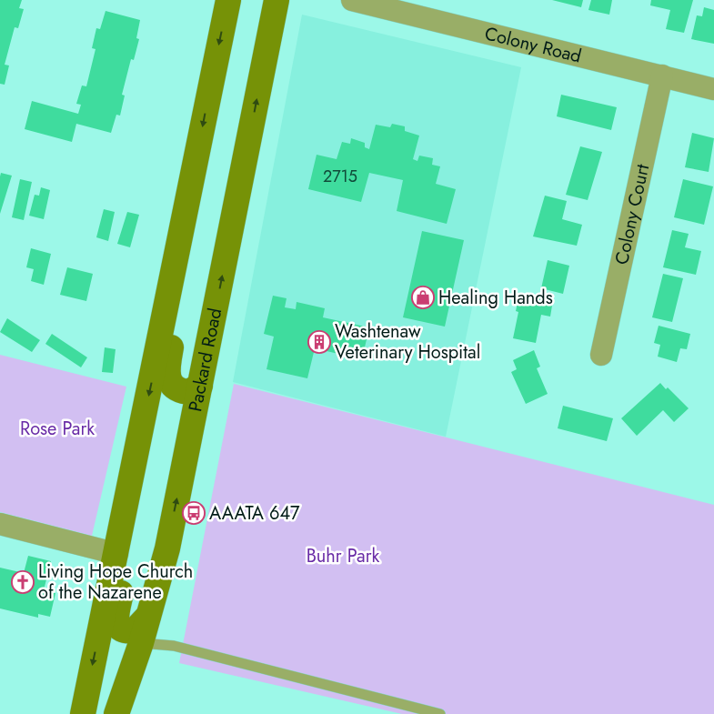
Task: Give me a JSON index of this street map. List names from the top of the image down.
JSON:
{
  "streets": {
    "main road": ["Packard Road"],
    "street": ["Colony Road", "Colony Court"]
  },
  "crossings": [
    ["Colony Road", "Colony Court"]
  ],
  "parks": ["Rose Park", "Buhr Park"],
  "places": {
    "shop": ["Healing Hands"],
    "building": ["Washtenaw Veterinary Hospital"],
    "bus stop": ["AAATA 647"],
    "church": ["Living Hope Church of the Nazarene"]
  },
  "house_numbers": ["2715"]
}
